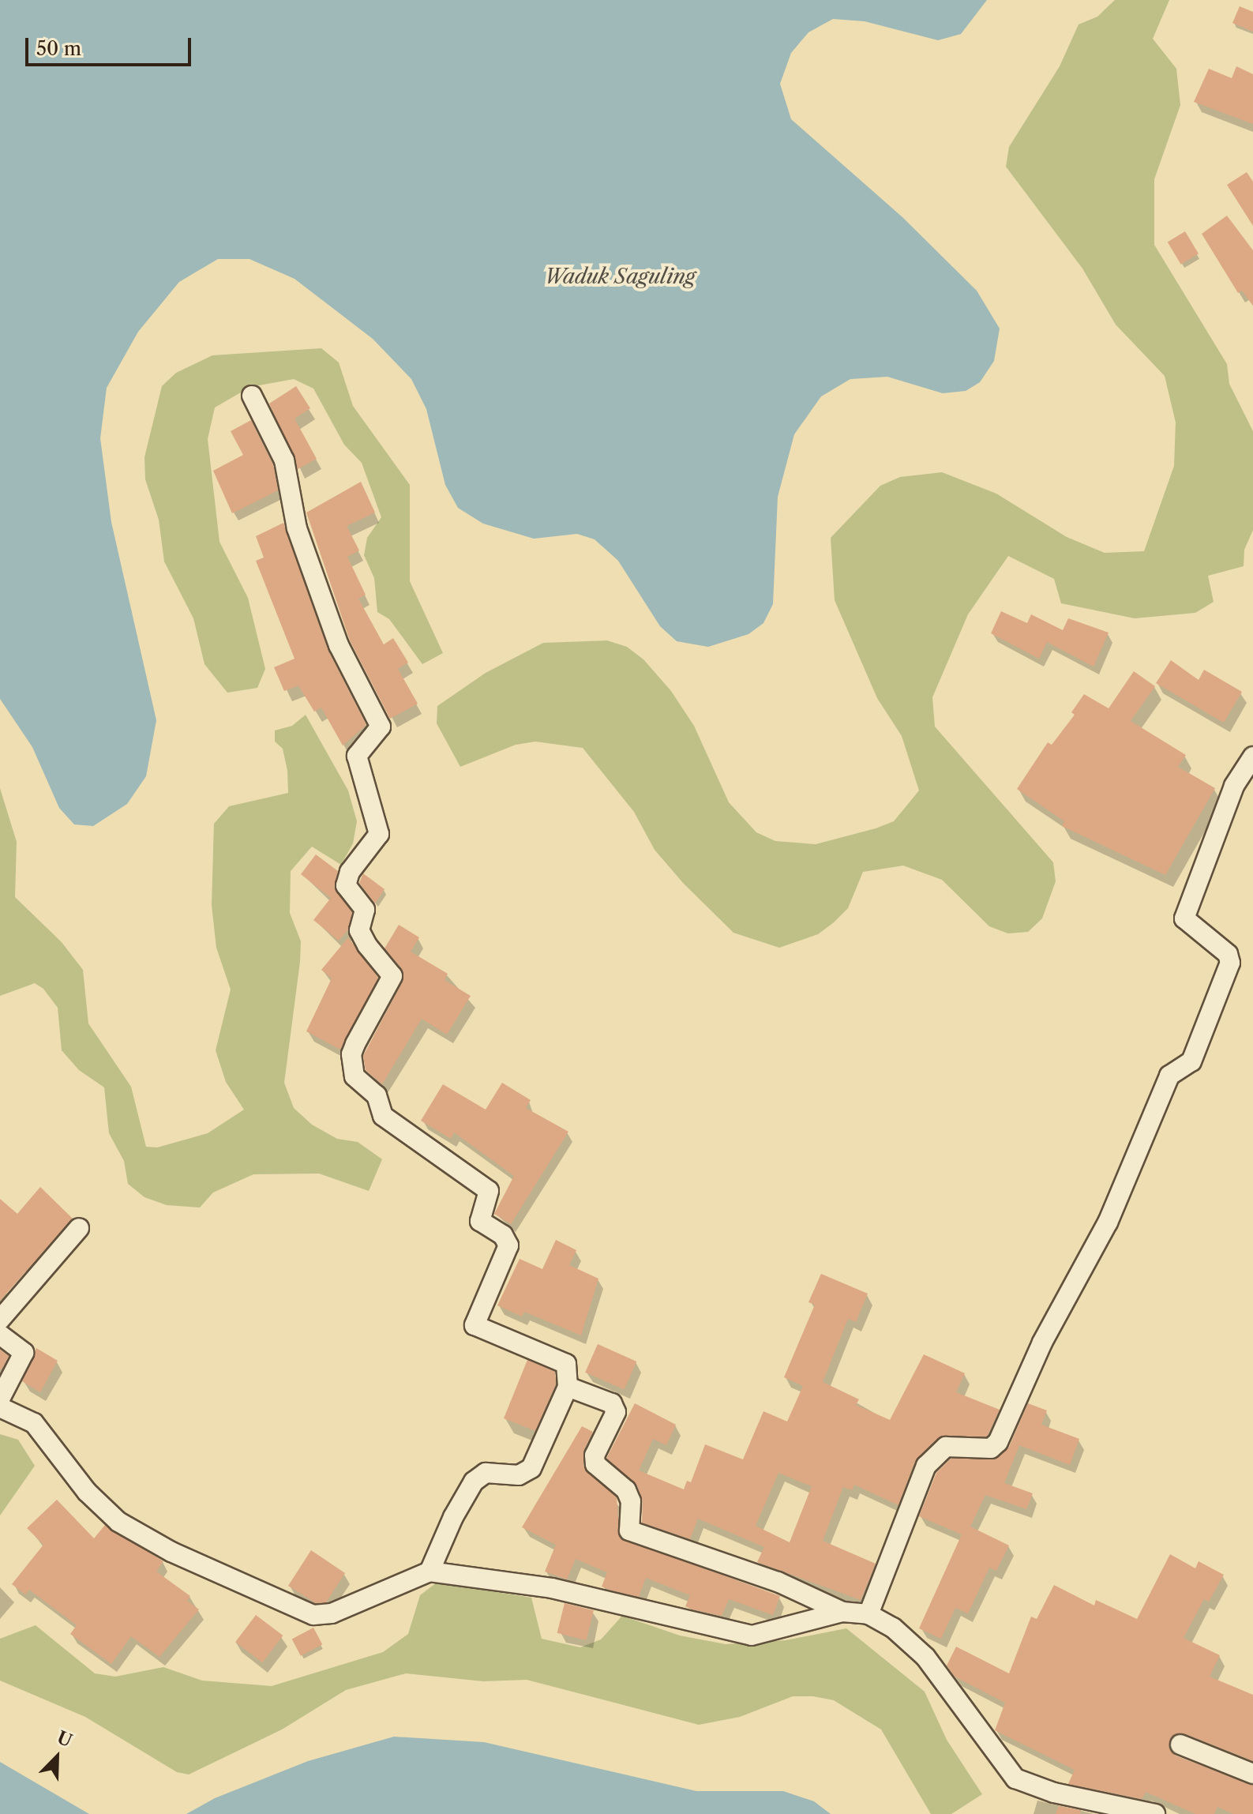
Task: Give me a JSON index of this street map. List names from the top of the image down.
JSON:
{
  "water": ["Waduk Saguling"],
  "scale_bar": "50 m",
  "north": "top right"
}
